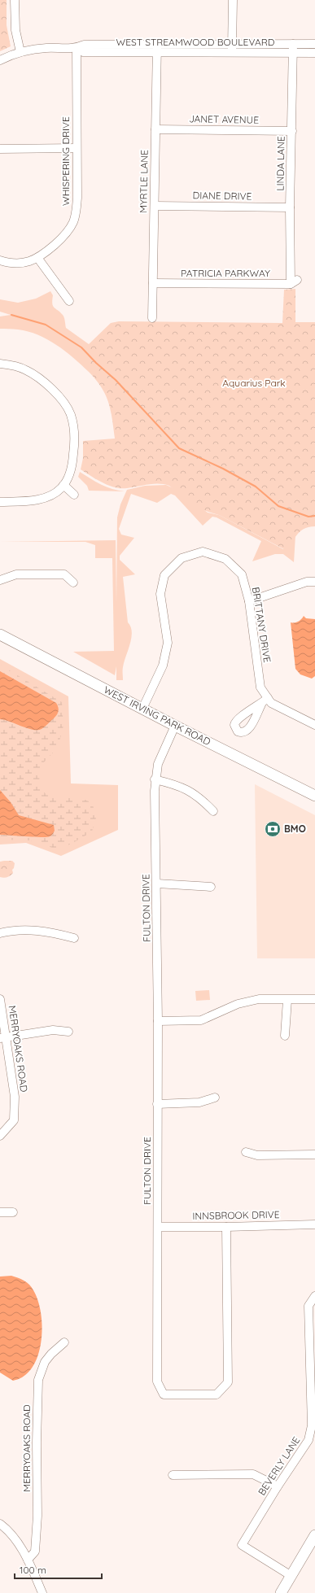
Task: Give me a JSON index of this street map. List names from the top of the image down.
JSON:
{
  "streets": {
    "main road": ["WEST IRVING PARK ROAD"],
    "street": [
      "WEST STREAMWOOD BOULEVARD",
      "JANET AVENUE",
      "WHISPERING DRIVE",
      "LINDA LANE",
      "MYRTLE LANE",
      "DIANE DRIVE",
      "PATRICIA PARKWAY",
      "BRITTANY DRIVE",
      "FULTON DRIVE",
      "MERRYOAKS ROAD",
      "INNSBROOK DRIVE",
      "BEVERLY LANE"
    ]
  },
  "crossings": [
    ["WEST STREAMWOOD BOULEVARD", "WHISPERING DRIVE"],
    ["WEST STREAMWOOD BOULEVARD", "LINDA LANE"],
    ["WEST STREAMWOOD BOULEVARD", "MYRTLE LANE"],
    ["JANET AVENUE", "LINDA LANE"],
    ["JANET AVENUE", "MYRTLE LANE"],
    ["LINDA LANE", "DIANE DRIVE"],
    ["LINDA LANE", "PATRICIA PARKWAY"],
    ["MYRTLE LANE", "DIANE DRIVE"],
    ["MYRTLE LANE", "PATRICIA PARKWAY"],
    ["BRITTANY DRIVE", "WEST IRVING PARK ROAD"],
    ["WEST IRVING PARK ROAD", "FULTON DRIVE"],
    ["FULTON DRIVE", "INNSBROOK DRIVE"]
  ],
  "parks": ["Aquarius Park"],
  "places": {
    "bank": ["BMO"]
  },
  "scale_bar": "100 m"
}
